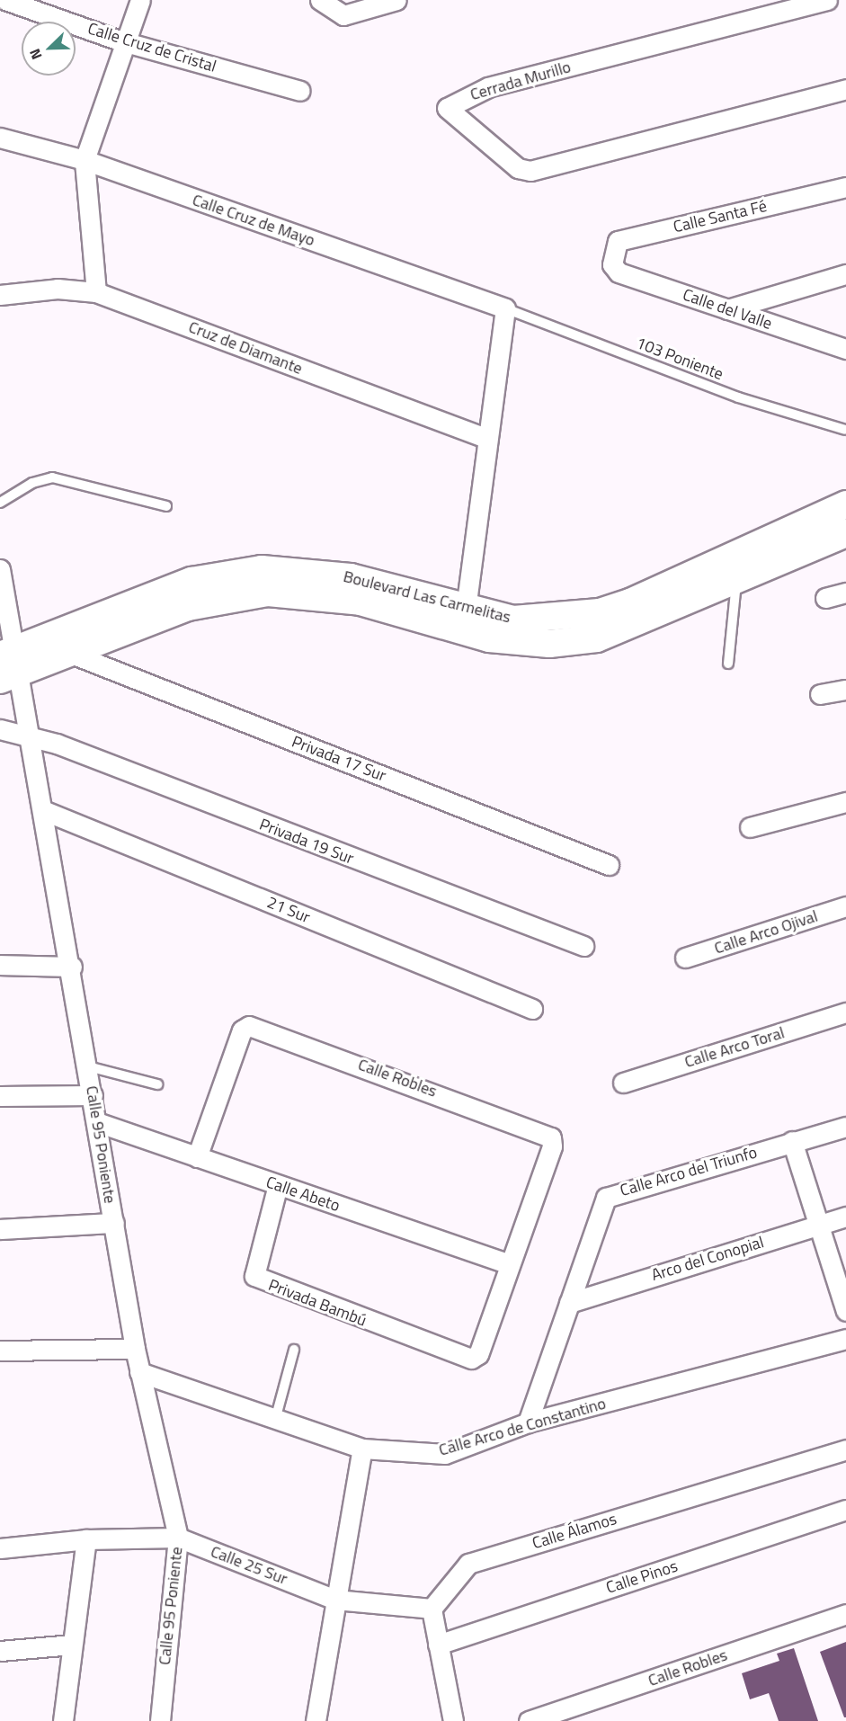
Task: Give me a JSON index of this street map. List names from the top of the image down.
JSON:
{
  "streets": {
    "main road": ["Boulevard Las Carmelitas"],
    "street": [
      "Calle Cruz de Cristal",
      "Cerrada Murillo",
      "Calle Santa Fé",
      "Calle Cruz de Mayo",
      "Calle del Valle",
      "Cruz de Diamante",
      "Privada 17 Sur",
      "Privada 19 Sur",
      "21 Sur",
      "Calle Arco Ojival",
      "Calle Arco Toral",
      "Calle Robles",
      "Calle 95 Poniente",
      "Calle Arco del Triunfo",
      "Calle Abeto",
      "Arco del Conopial",
      "Privada Bambú",
      "Calle Arco de Constantino",
      "Calle Álamos",
      "Calle 25 Sur",
      "Calle Pinos"
    ],
    "lane": ["103 Poniente"]
  },
  "crossings": [
    ["Calle Santa Fé", "Calle del Valle"],
    ["Calle Cruz de Mayo", "103 Poniente"],
    ["Boulevard Las Carmelitas", "Privada 17 Sur"],
    ["Boulevard Las Carmelitas", "Calle 95 Poniente"],
    ["Privada 19 Sur", "Calle 95 Poniente"],
    ["21 Sur", "Calle 95 Poniente"],
    ["Calle Robles", "Calle Abeto"],
    ["Calle Robles", "Privada Bambú"],
    ["Calle 95 Poniente", "Calle Abeto"],
    ["Calle 95 Poniente", "Calle Arco de Constantino"],
    ["Calle 95 Poniente", "Calle 25 Sur"],
    ["Calle Arco del Triunfo", "Arco del Conopial"],
    ["Calle Arco del Triunfo", "Calle Arco de Constantino"],
    ["Calle Abeto", "Privada Bambú"],
    ["Calle Álamos", "Calle 25 Sur"]
  ],
  "north": "bottom left"
}
